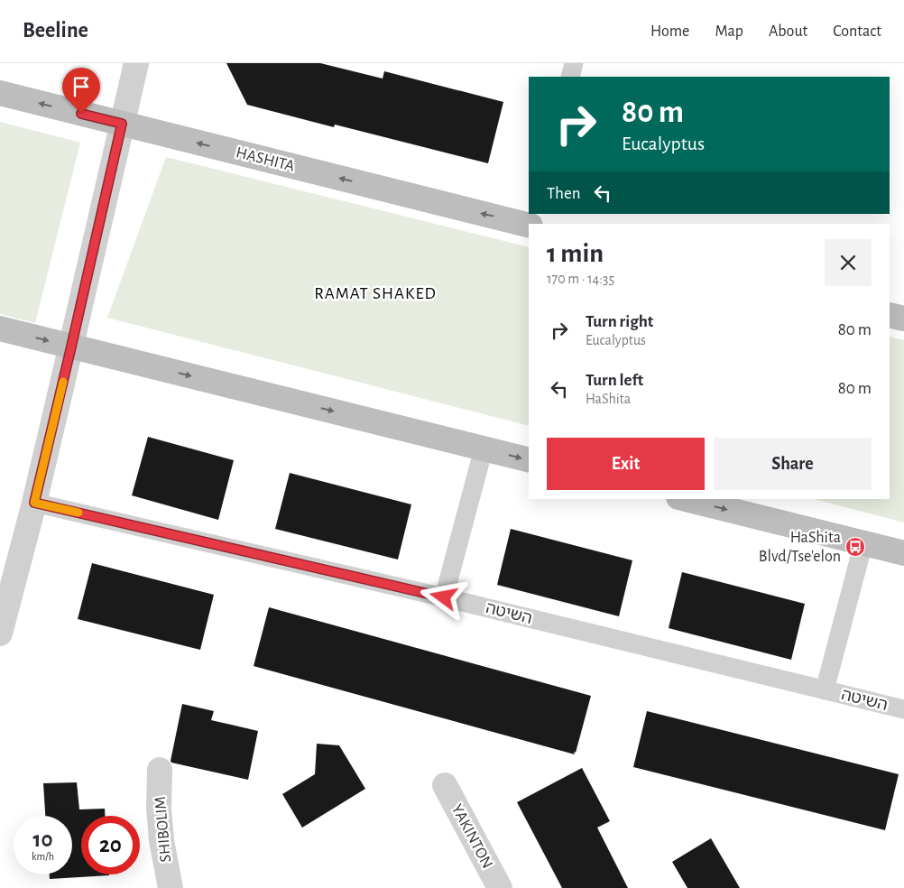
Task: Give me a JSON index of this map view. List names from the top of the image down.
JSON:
{
  "streets": {
    "street": ["HASHITA", "SHIBOLIM", "YAKINTON"],
    "lane": ["השיטה"]
  },
  "one_way": ["HASHITA"],
  "districts": ["RAMAT SHAKED"],
  "places": {
    "bus stop": ["HaShita Blvd/Tse'elon"]
  },
  "page": {
    "header": "Beeline",
    "nav": [
      "Home",
      "Map",
      "About",
      "Contact"
    ],
    "turn": ["80 m", "Eucalyptus"],
    "then": "Then",
    "heading": ["1 min", "170 m · 14:35"],
    "list": [
      {
        "name": "Turn right",
        "note": "Eucalyptus",
        "value": "80 m"
      },
      {
        "name": "Turn left",
        "note": "HaShita",
        "value": "80 m"
      }
    ],
    "buttons": ["Exit", "Share"],
    "speed": "10 km/h",
    "limit": "20"
  }
}
